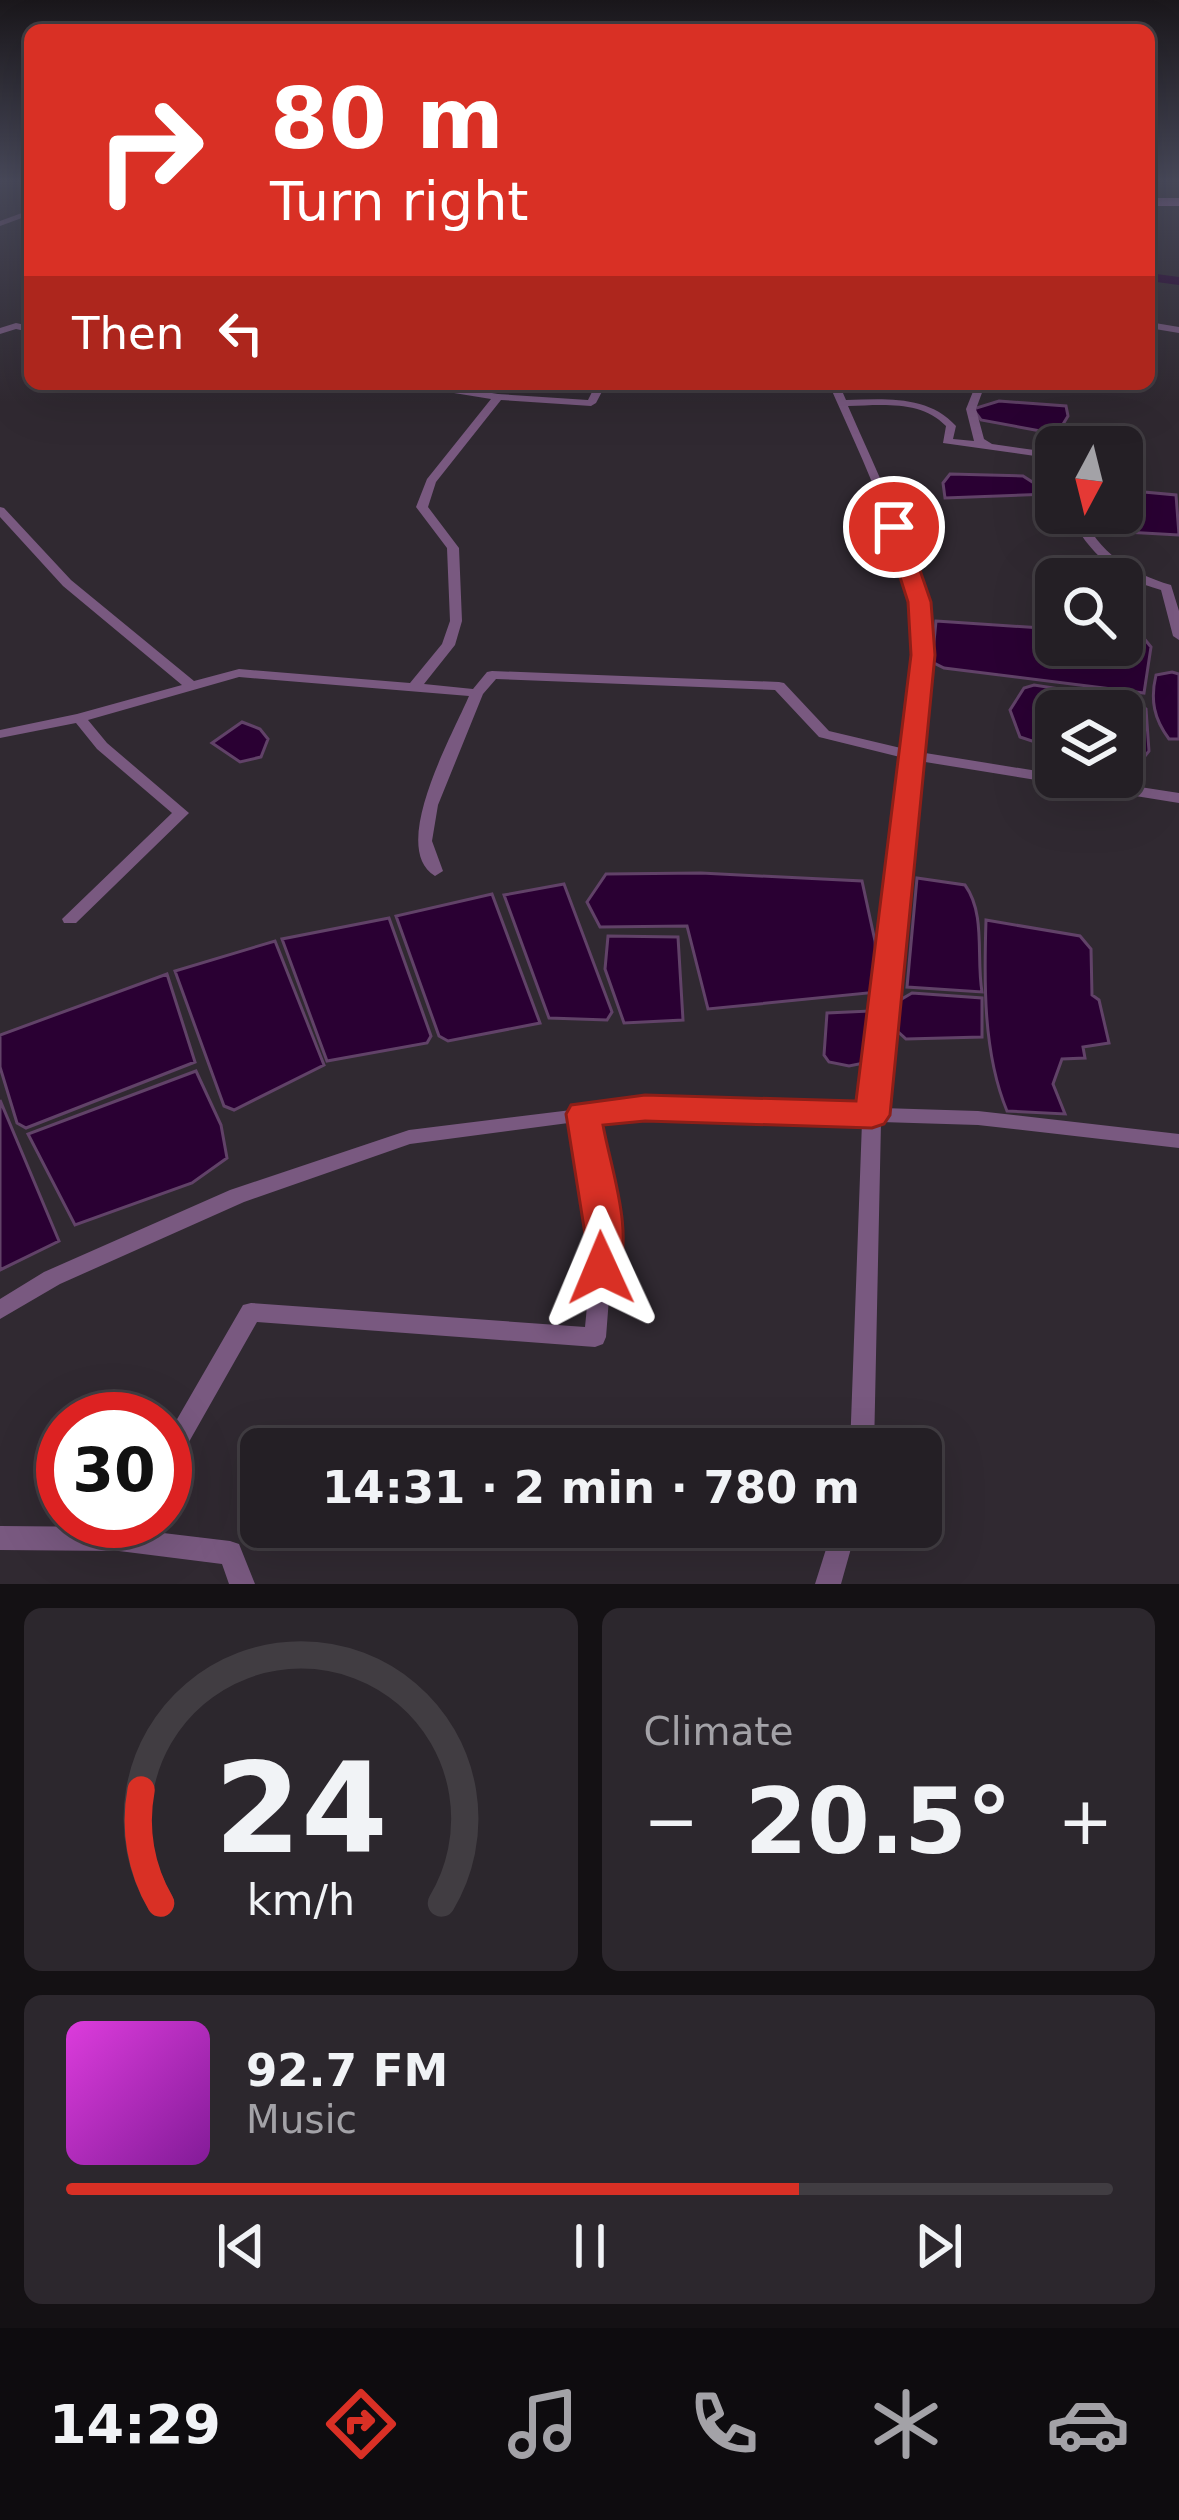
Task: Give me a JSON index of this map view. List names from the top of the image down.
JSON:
{
  "north": "bottom",
  "page": {
    "turn": ["80 m", "Turn right"],
    "then": "Then",
    "limit": "30",
    "trip": "14:31 · 2 min · 780 m",
    "tile": "Climate",
    "heat": ["−", "20.5°", "+"],
    "song": ["92.7 FM", "Music"],
    "tabs": "14:29",
    "gauge": ["24", "km/h"]
  }
}
